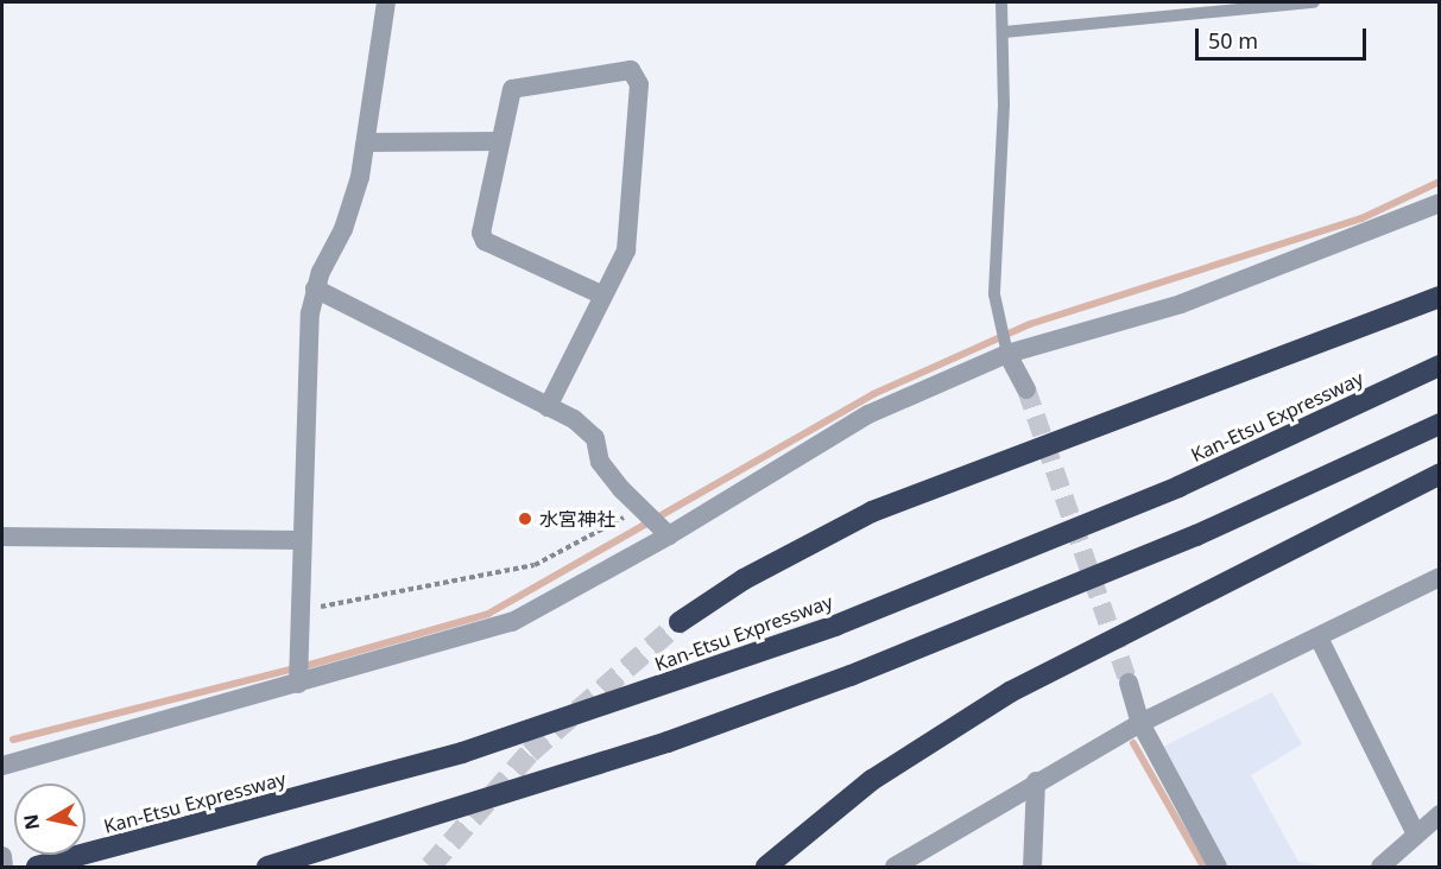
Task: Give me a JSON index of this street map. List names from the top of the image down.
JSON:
{
  "streets": {
    "highway": ["Kan-Etsu Expressway"]
  },
  "places": ["水宮神社"],
  "scale_bar": "50 m",
  "north": "left"
}
